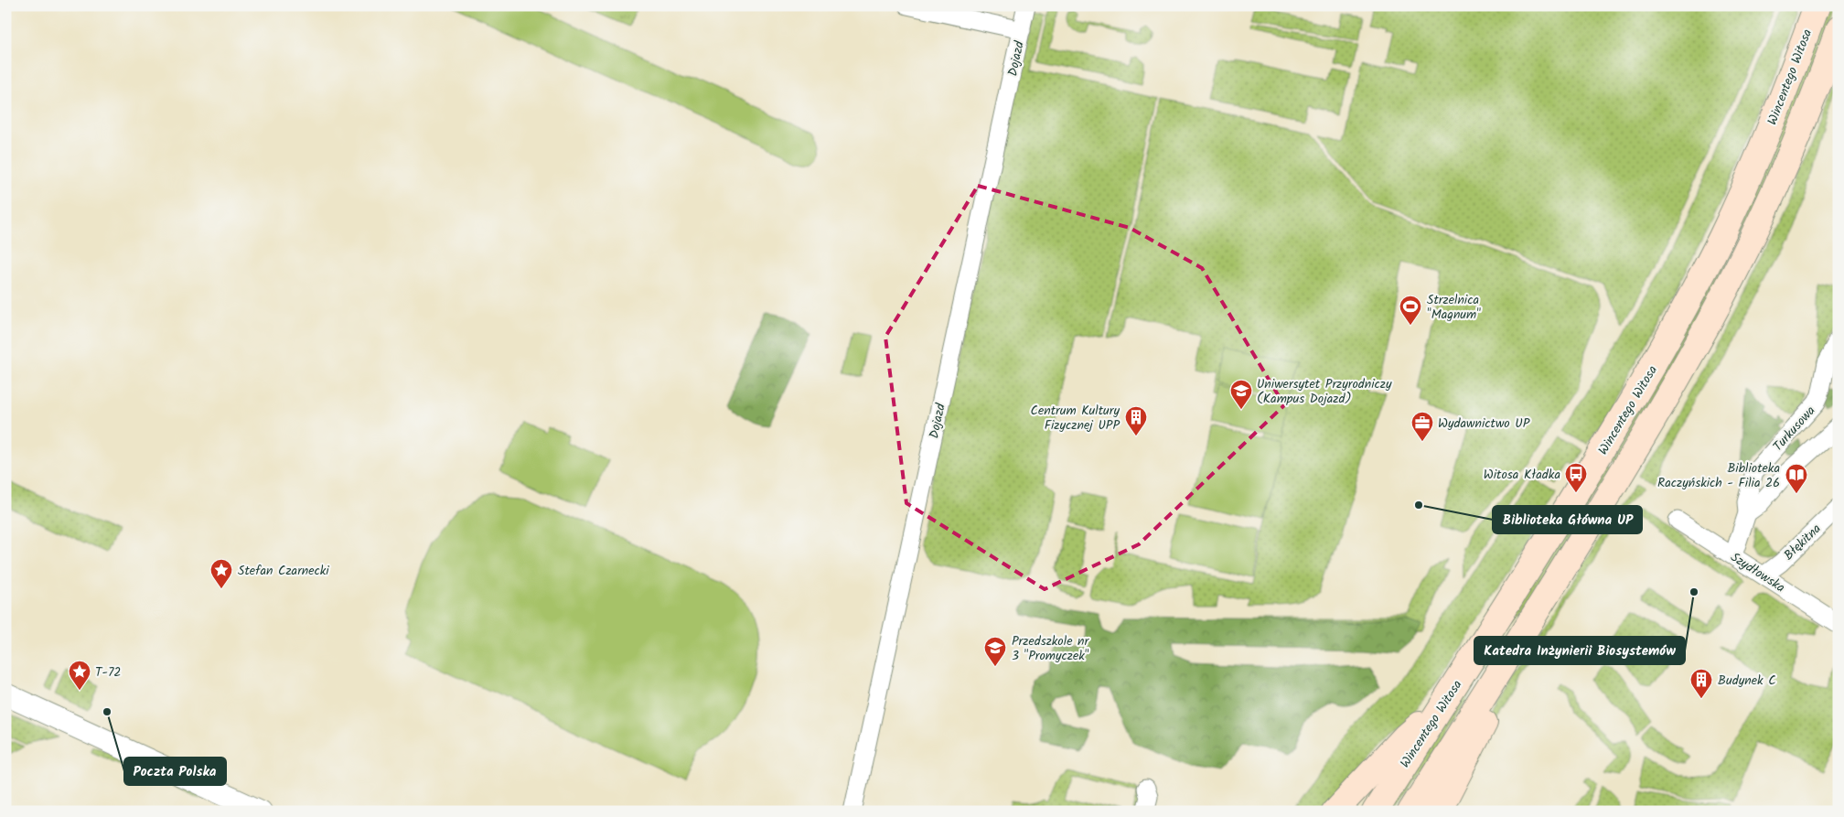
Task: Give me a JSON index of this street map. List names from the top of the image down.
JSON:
{
  "streets": {
    "main road": ["Wincentego Witosa"],
    "street": [
      "Dojazd",
      "Turkusowa",
      "Błękitna",
      "Szydłowska"
    ]
  },
  "crossings": [
    ["Turkusowa", "Szydłowska"],
    ["Błękitna", "Szydłowska"]
  ],
  "places": {
    "sports": ["Strzelnica \"Magnum\""],
    "school or university": ["Uniwersytet Przyrodniczy (Kampus Dojazd)", "Przedszkole nr 3 \"Promyczek\""],
    "building": ["Centrum Kultury Fizycznej UPP", "Budynek C"],
    "office": ["Wydawnictwo UP"],
    "bus stop": ["Witosa Kładka"],
    "library": ["Biblioteka Raczyńskich - Filia 26"],
    "other": ["Biblioteka Główna UP", "Katedra Inżynierii Biosystemów", "Poczta Polska"],
    "place": ["Stefan Czarnecki", "T-72"]
  }
}
